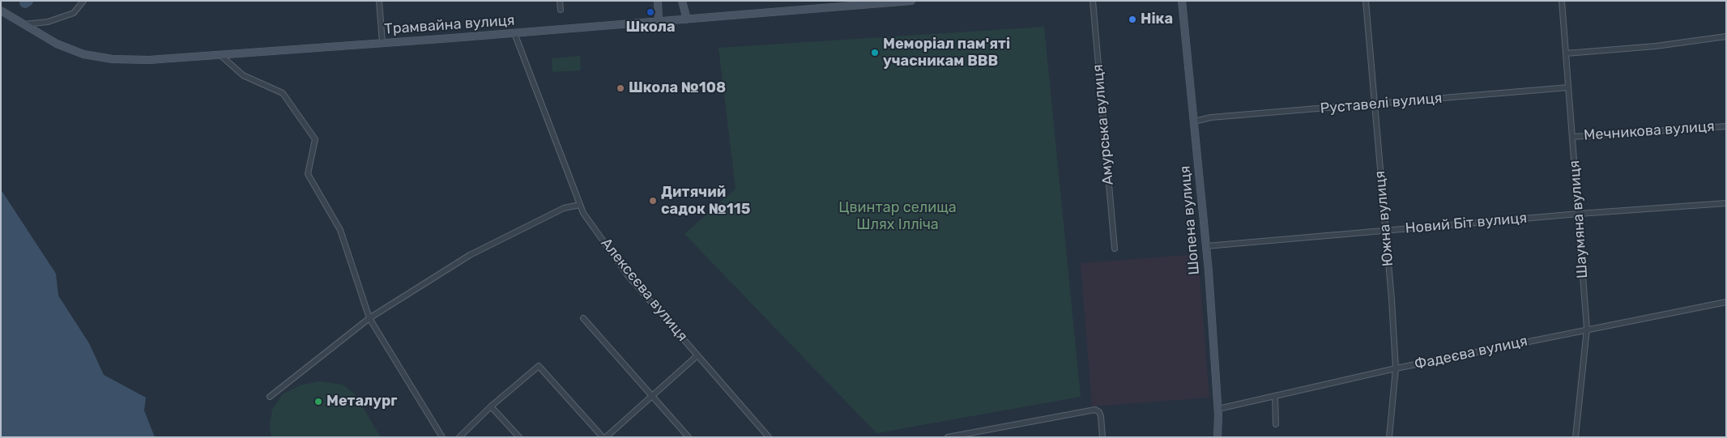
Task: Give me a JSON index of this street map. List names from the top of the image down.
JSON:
{
  "streets": {
    "street": [
      "Трамвайна вулиця",
      "Руставелі вулиця",
      "Амурська вулиця",
      "Мечникова вулиця",
      "Южна вулиця",
      "Шаумяна вулиця",
      "Шопена вулиця",
      "Новий Біт вулиця",
      "Алексєєва вулиця",
      "Фадеєва вулиця"
    ]
  },
  "crossings": [
    ["Трамвайна вулиця", "Алексєєва вулиця"],
    ["Руставелі вулиця", "Южна вулиця"],
    ["Руставелі вулиця", "Шаумяна вулиця"],
    ["Руставелі вулиця", "Шопена вулиця"],
    ["Мечникова вулиця", "Шаумяна вулиця"],
    ["Южна вулиця", "Новий Біт вулиця"],
    ["Южна вулиця", "Фадеєва вулиця"],
    ["Шаумяна вулиця", "Новий Біт вулиця"],
    ["Шаумяна вулиця", "Фадеєва вулиця"],
    ["Шопена вулиця", "Новий Біт вулиця"],
    ["Шопена вулиця", "Фадеєва вулиця"]
  ],
  "parks": ["Цвинтар селища Шлях Ілліча"],
  "places": [
    "Школа",
    "Ніка",
    "Меморіал пам'яті учасникам ВВВ",
    "Школа №108",
    "Дитячий садок №115",
    "Металург"
  ]
}
